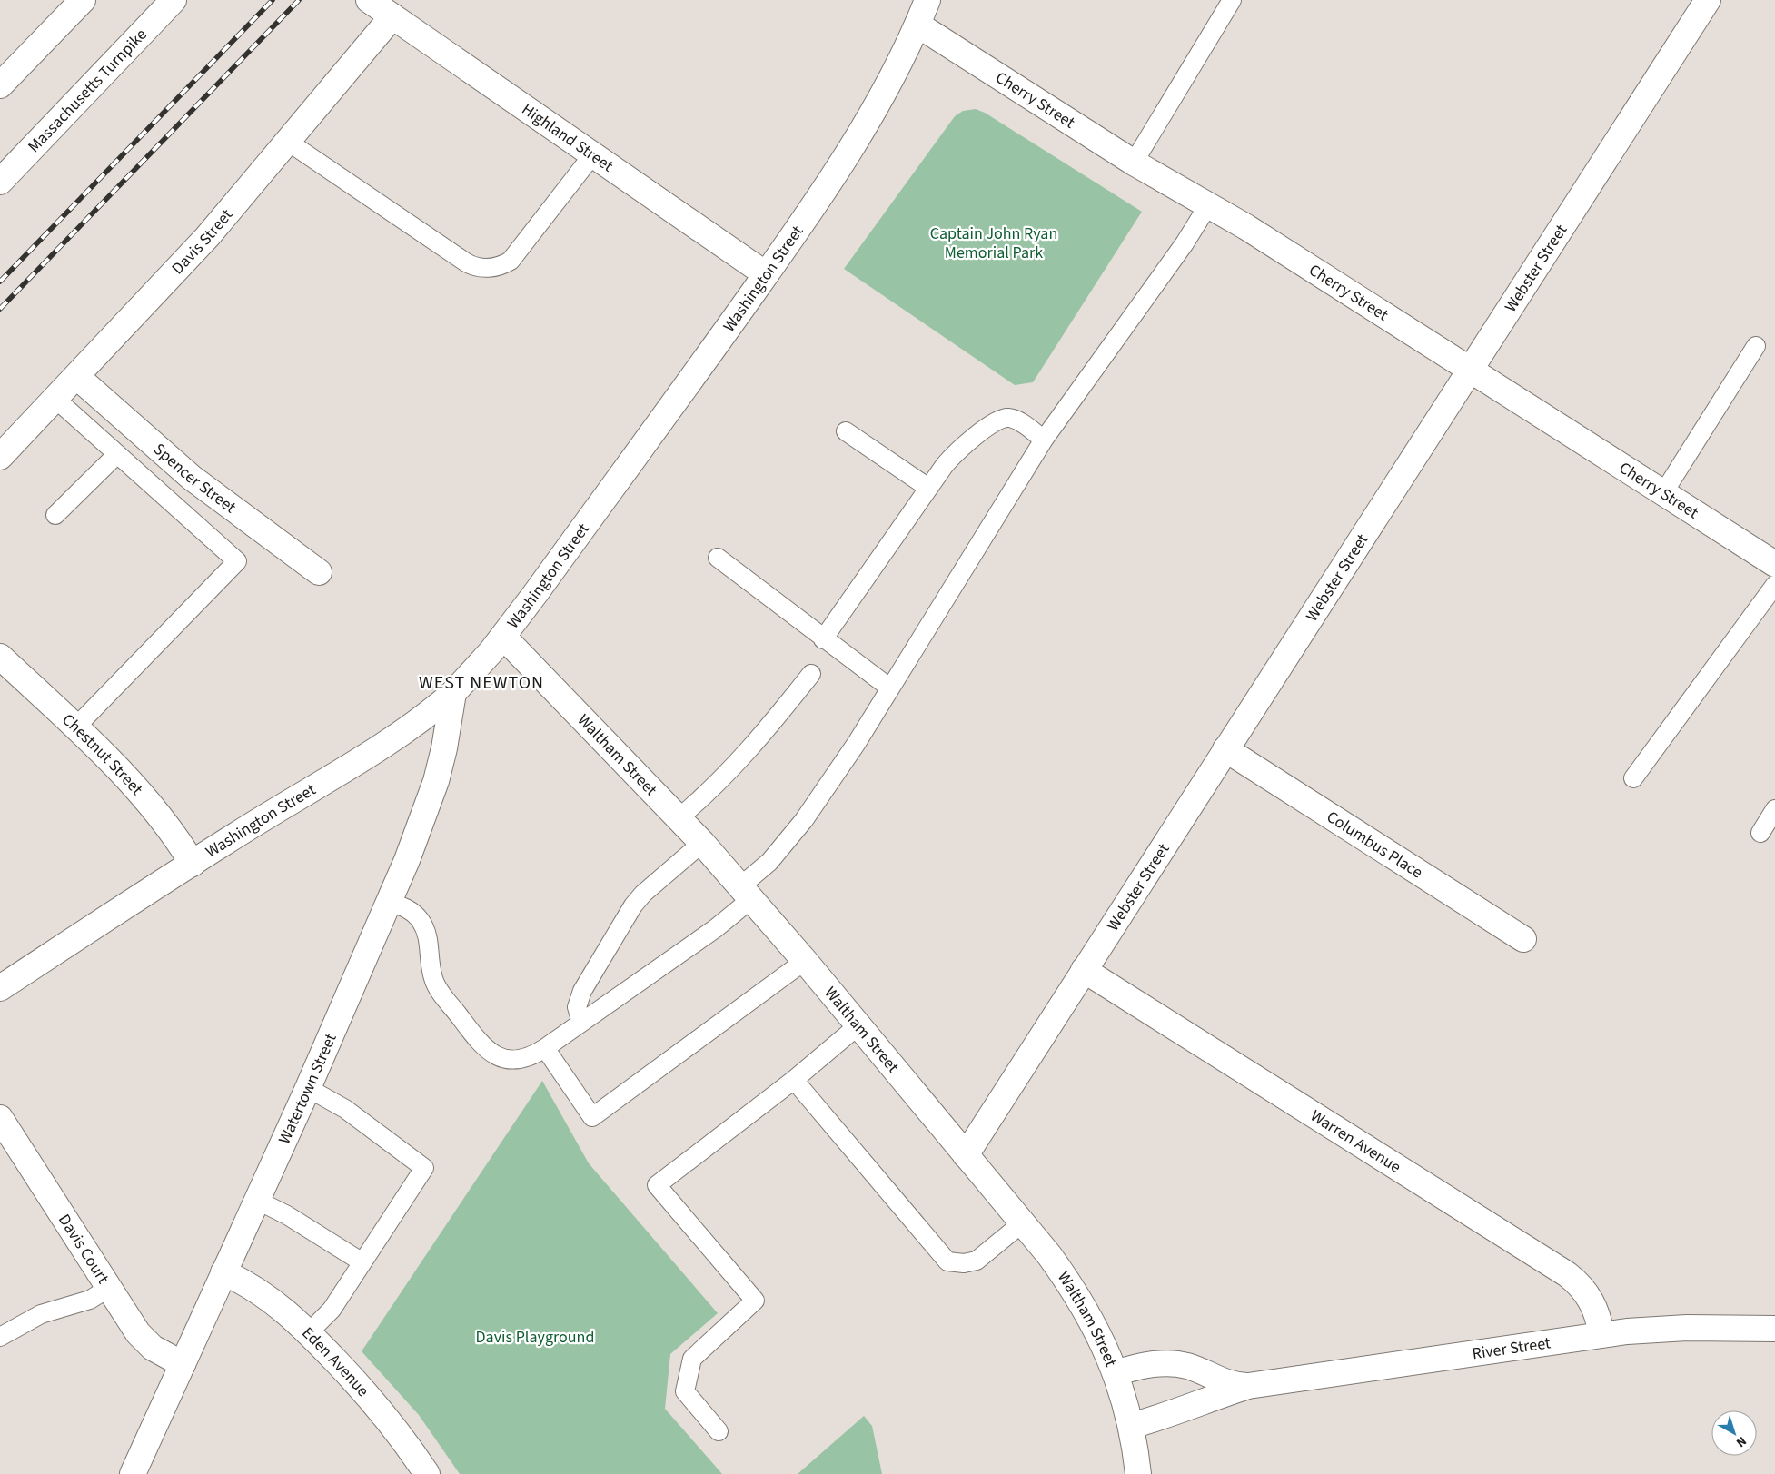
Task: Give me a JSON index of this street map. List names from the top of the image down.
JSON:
{
  "streets": {
    "main road": [
      "Massachusetts Turnpike",
      "Cherry Street",
      "Highland Street",
      "Davis Street",
      "Webster Street",
      "Washington Street",
      "Spencer Street",
      "Waltham Street",
      "Chestnut Street",
      "Columbus Place",
      "Watertown Street",
      "Warren Avenue",
      "Davis Court",
      "River Street",
      "Eden Avenue"
    ]
  },
  "crossings": [
    ["Cherry Street", "Webster Street"],
    ["Cherry Street", "Washington Street"],
    ["Highland Street", "Davis Street"],
    ["Highland Street", "Washington Street"],
    ["Davis Street", "Spencer Street"],
    ["Webster Street", "Waltham Street"],
    ["Webster Street", "Columbus Place"],
    ["Webster Street", "Warren Avenue"],
    ["Washington Street", "Waltham Street"],
    ["Washington Street", "Chestnut Street"],
    ["Washington Street", "Watertown Street"],
    ["Waltham Street", "River Street"],
    ["Watertown Street", "Davis Court"],
    ["Watertown Street", "Eden Avenue"],
    ["Warren Avenue", "River Street"]
  ],
  "districts": ["WEST NEWTON"],
  "parks": ["Captain John Ryan Memorial Park", "Davis Playground"],
  "north": "bottom right"
}
